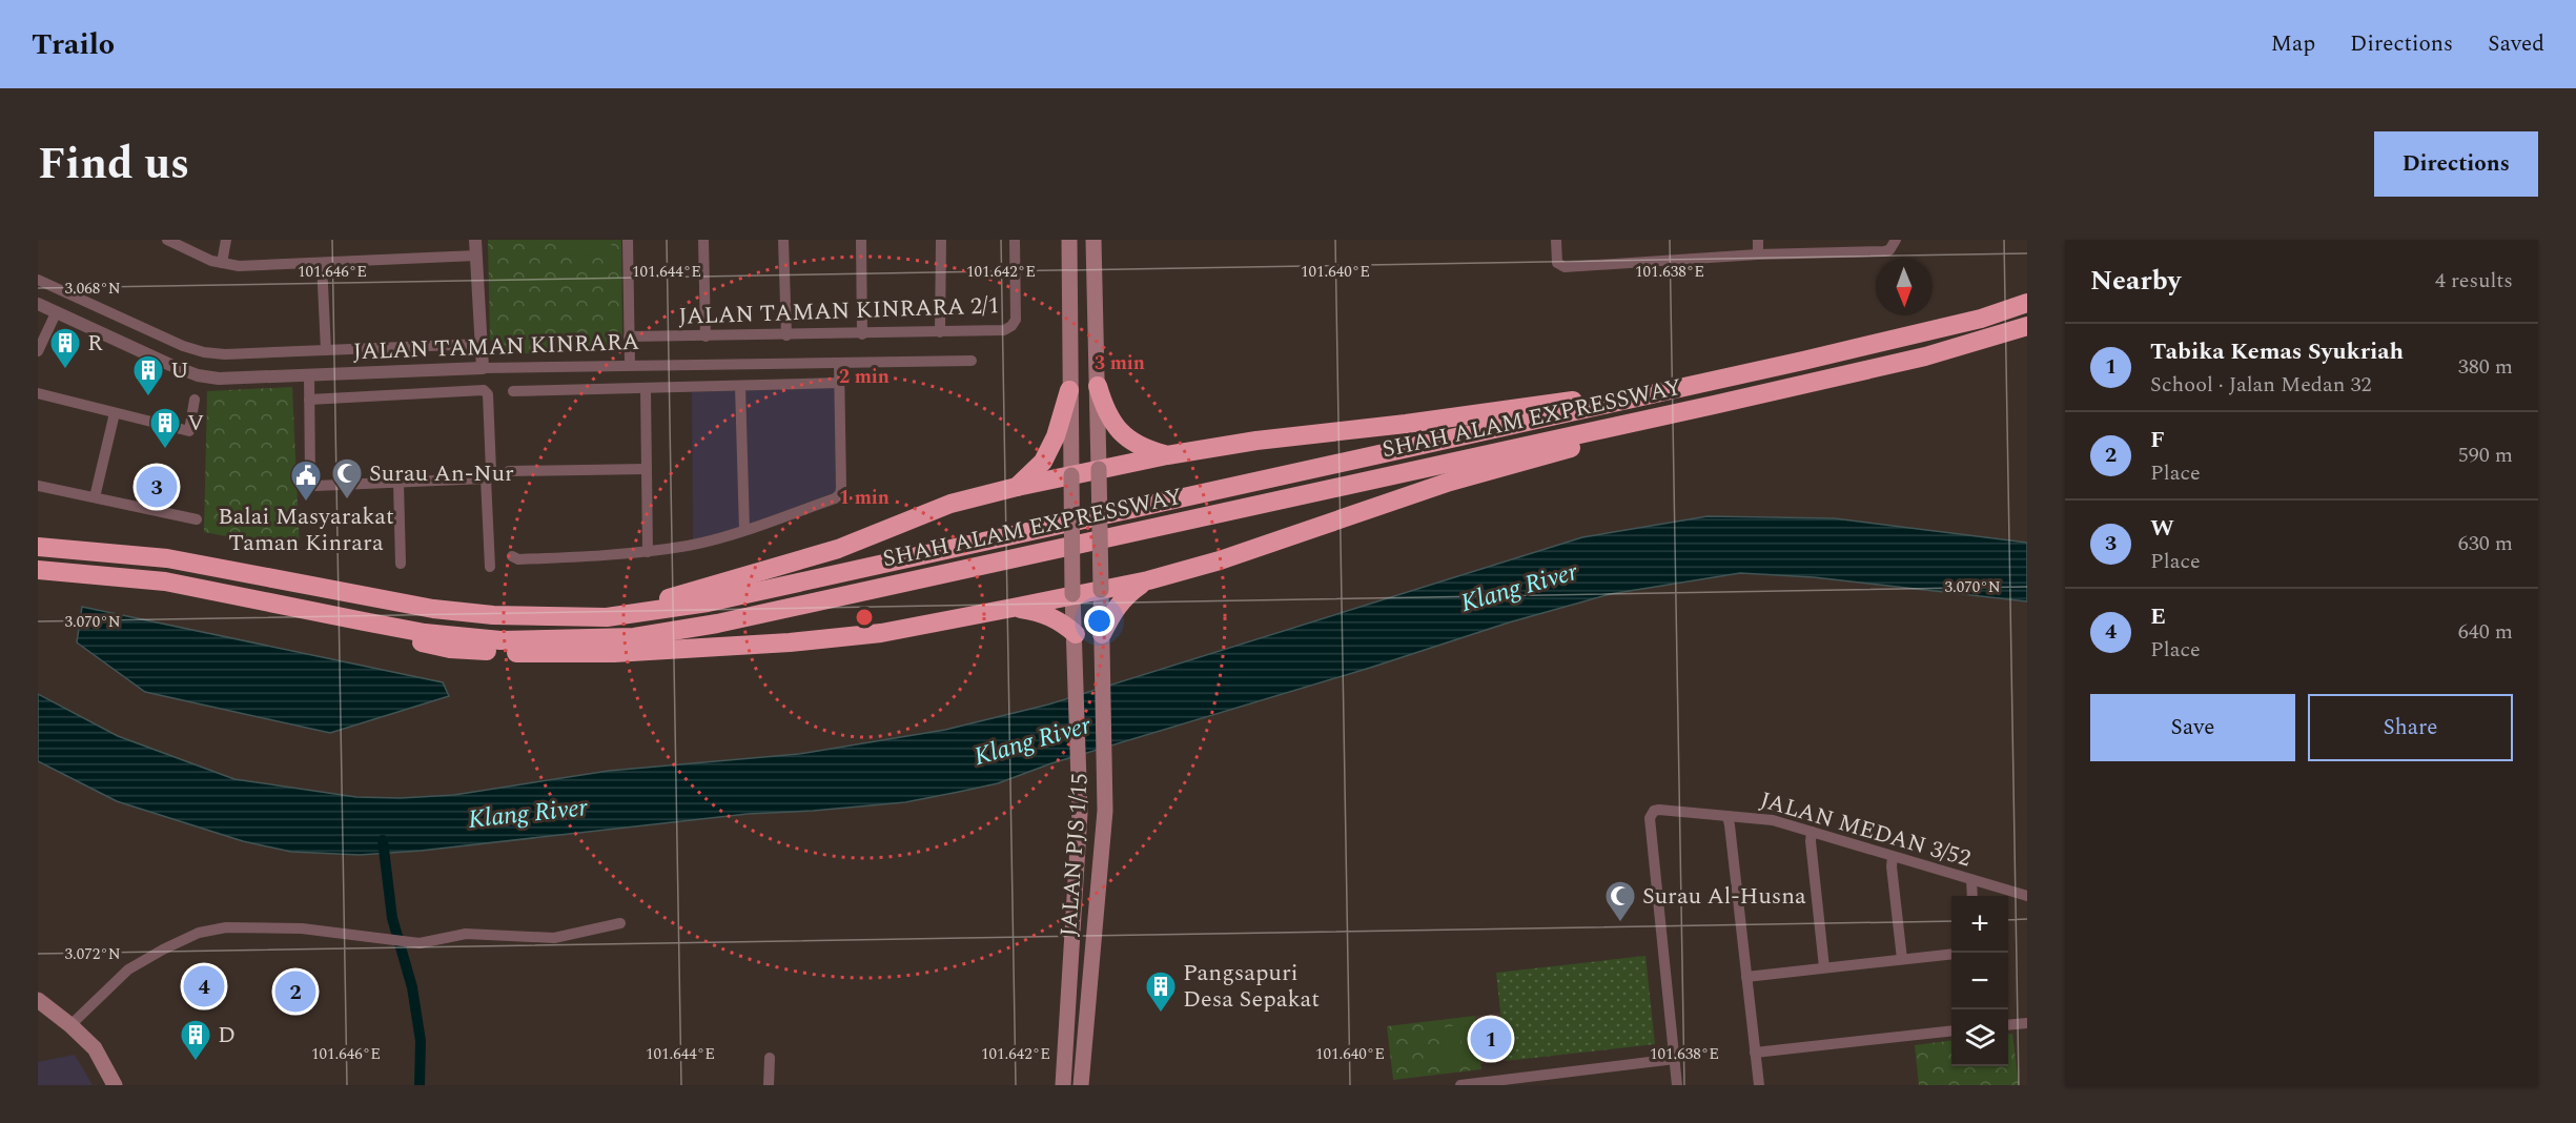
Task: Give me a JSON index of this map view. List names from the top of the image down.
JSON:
{
  "streets": {
    "highway": ["SHAH ALAM EXPRESSWAY"],
    "main road": ["JALAN PJS 1/15"],
    "street": ["JALAN TAMAN KINRARA 2/1", "JALAN TAMAN KINRARA", "JALAN MEDAN 3/52"]
  },
  "water": ["Klang River"],
  "places": {
    "building": [
      "R",
      "U",
      "V",
      "Pangsapuri Desa Sepakat",
      "D"
    ],
    "mosque": ["Surau An-Nur", "Surau Al-Husna"],
    "public building": ["Balai Masyarakat Taman Kinrara"]
  },
  "north": "bottom",
  "page": {
    "header": "Trailo",
    "nav": ["Map", "Directions", "Saved"],
    "title": "Find us",
    "buttons": [
      "Directions",
      ["Save", "Share"]
    ],
    "heading": ["Nearby", "4 results"],
    "list": [
      {
        "mark": "1",
        "name": "Tabika Kemas Syukriah",
        "note": "School · Jalan Medan 32",
        "value": "380 m"
      },
      {
        "mark": "2",
        "name": "F",
        "note": "Place",
        "value": "590 m"
      },
      {
        "mark": "3",
        "name": "W",
        "note": "Place",
        "value": "630 m"
      },
      {
        "mark": "4",
        "name": "E",
        "note": "Place",
        "value": "640 m"
      }
    ],
    "pins": [
      "3",
      "4",
      "2",
      "1"
    ],
    "map_buttons": ["+", "−"]
  },
  "coordinates": [
    "101.646°E",
    "101.644°E",
    "101.642°E",
    "101.640°E",
    "101.638°E",
    "3.068°N",
    "3.070°N",
    "3.072°N"
  ],
  "rings": ["3 min", "2 min", "1 min"]
}
